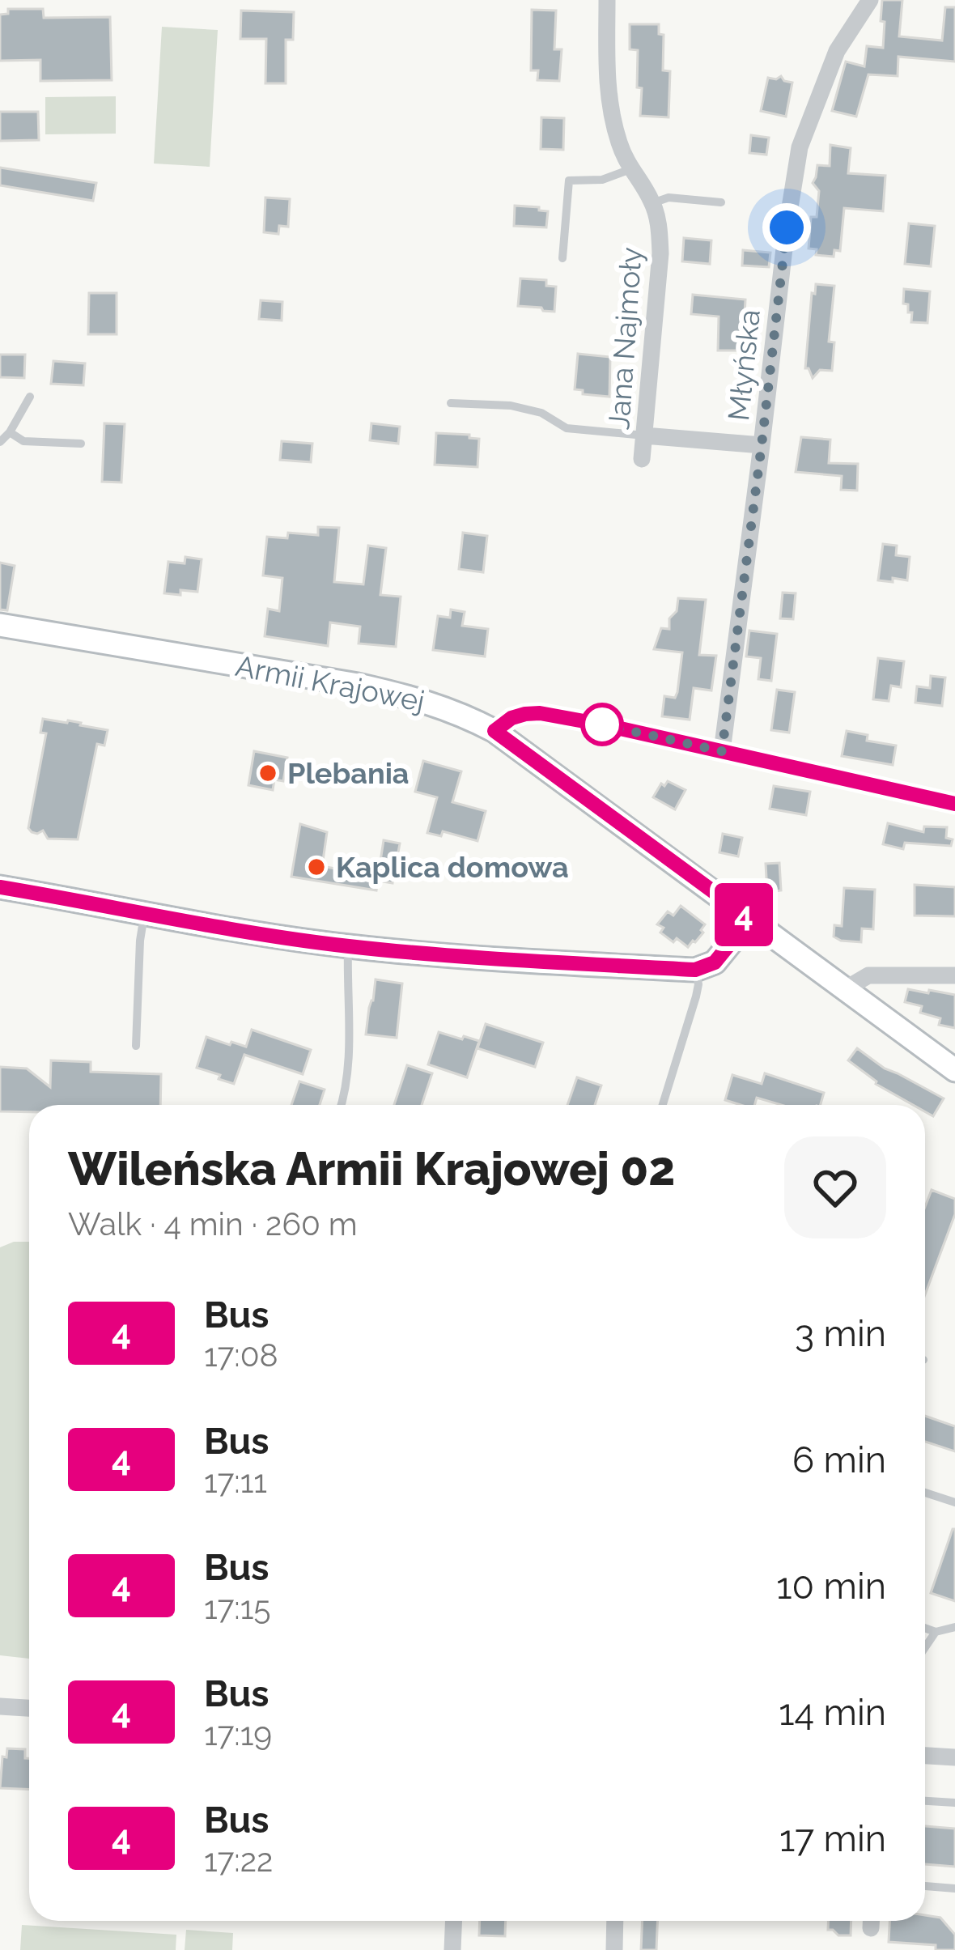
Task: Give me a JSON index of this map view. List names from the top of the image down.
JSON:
{
  "streets": {
    "main road": ["Armii Krajowej"],
    "street": ["Jana Najmoły", "Młyńska"]
  },
  "places": ["Plebania", "Kaplica domowa"],
  "lines": ["bus line 4"],
  "page": {
    "on_map": "4",
    "heading": ["Wileńska Armii Krajowej 02", "Walk · 4 min · 260 m"],
    "list": [
      {
        "mark": "4",
        "name": "Bus",
        "note": "17:08",
        "value": "3 min"
      },
      {
        "mark": "4",
        "name": "Bus",
        "note": "17:11",
        "value": "6 min"
      },
      {
        "mark": "4",
        "name": "Bus",
        "note": "17:15",
        "value": "10 min"
      },
      {
        "mark": "4",
        "name": "Bus",
        "note": "17:19",
        "value": "14 min"
      },
      {
        "mark": "4",
        "name": "Bus",
        "note": "17:22",
        "value": "17 min"
      }
    ]
  }
}
